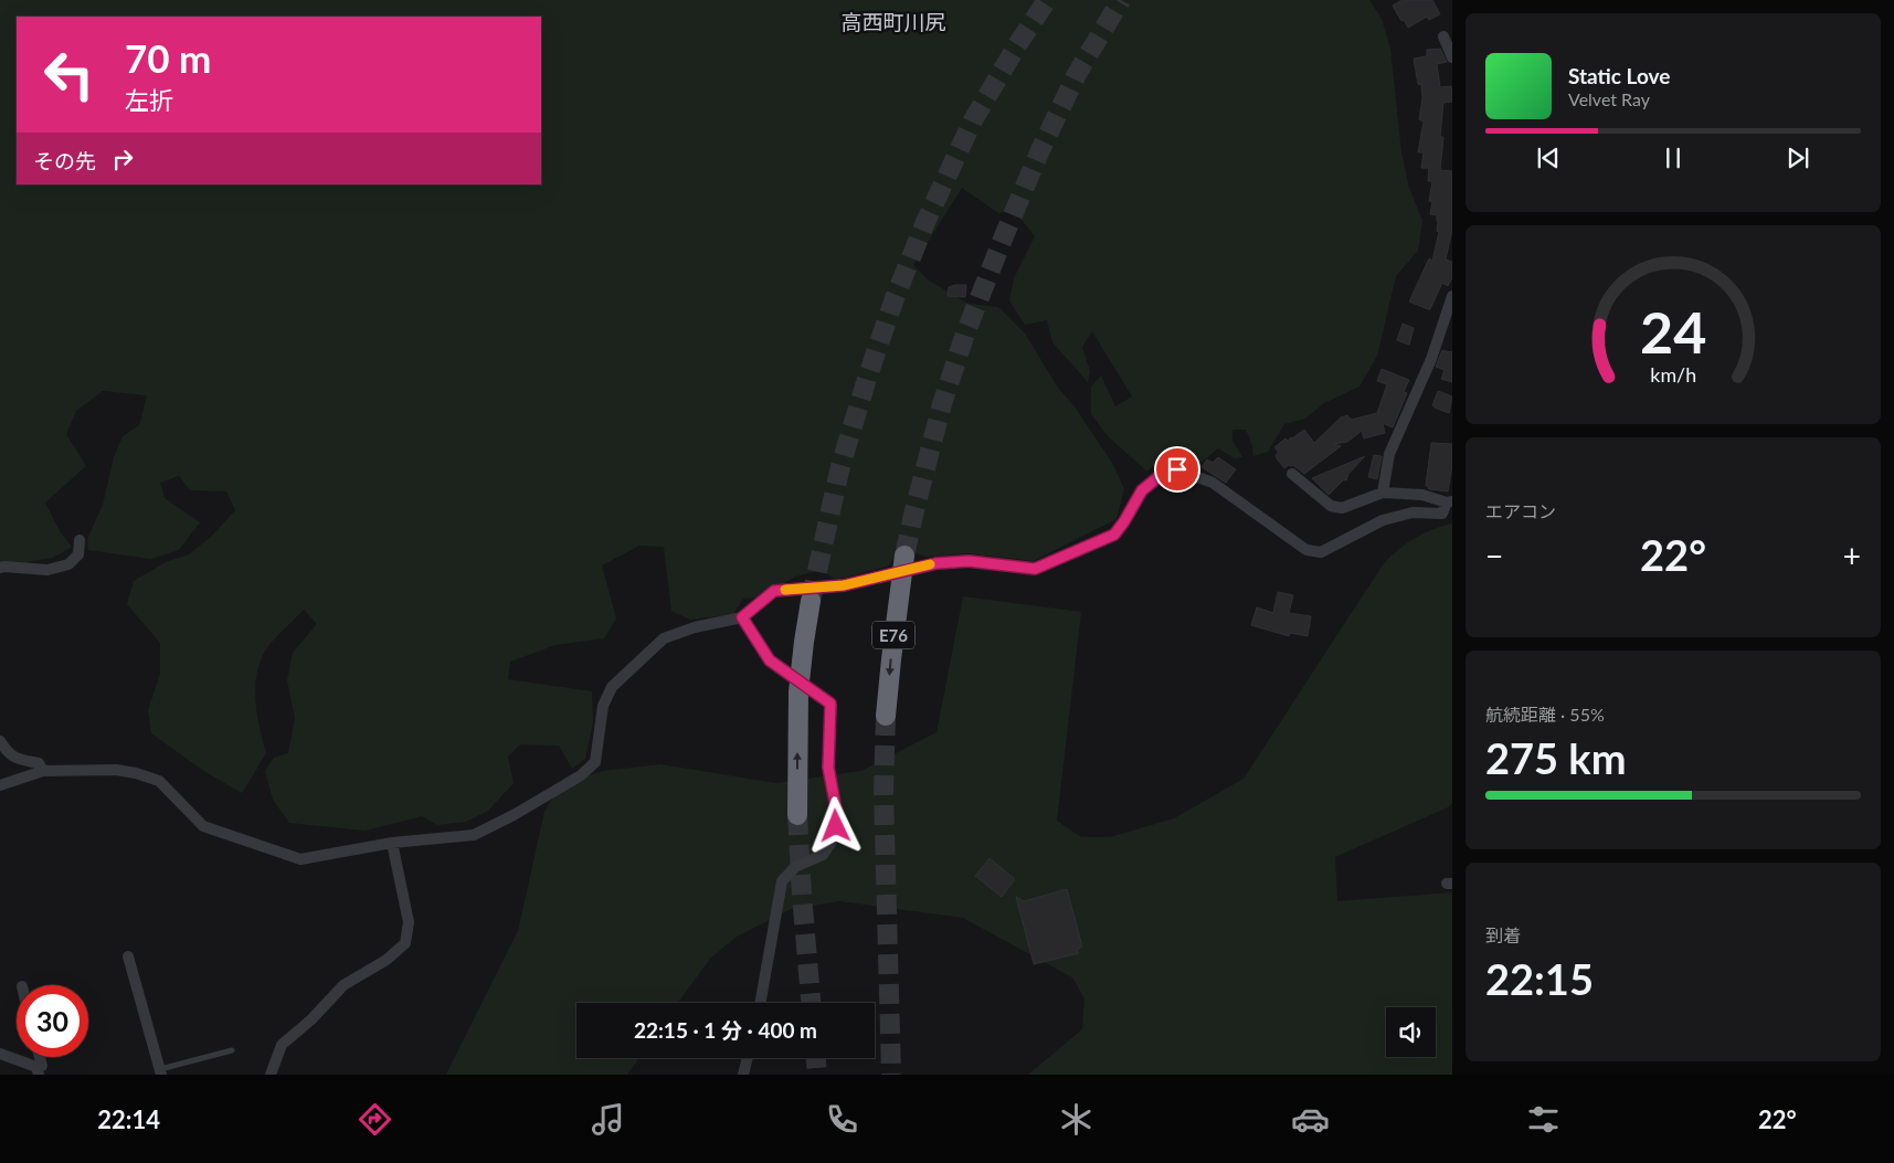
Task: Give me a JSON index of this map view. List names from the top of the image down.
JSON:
{
  "streets": {
    "highway": ["E76"]
  },
  "districts": ["高西町川尻"],
  "page": {
    "turn": ["70 m", "左折"],
    "song": ["Static Love", "Velvet Ray"],
    "then": "その先",
    "tile": [
      "エアコン",
      ["航続距離 · 55%", "275 km"],
      ["到着", "22:15"]
    ],
    "heat": ["−", "22°", "+"],
    "limit": "30",
    "trip": "22:15 · 1 分 · 400 m",
    "tabs": ["22:14", "22°"],
    "gauge": ["24", "km/h"]
  }
}
